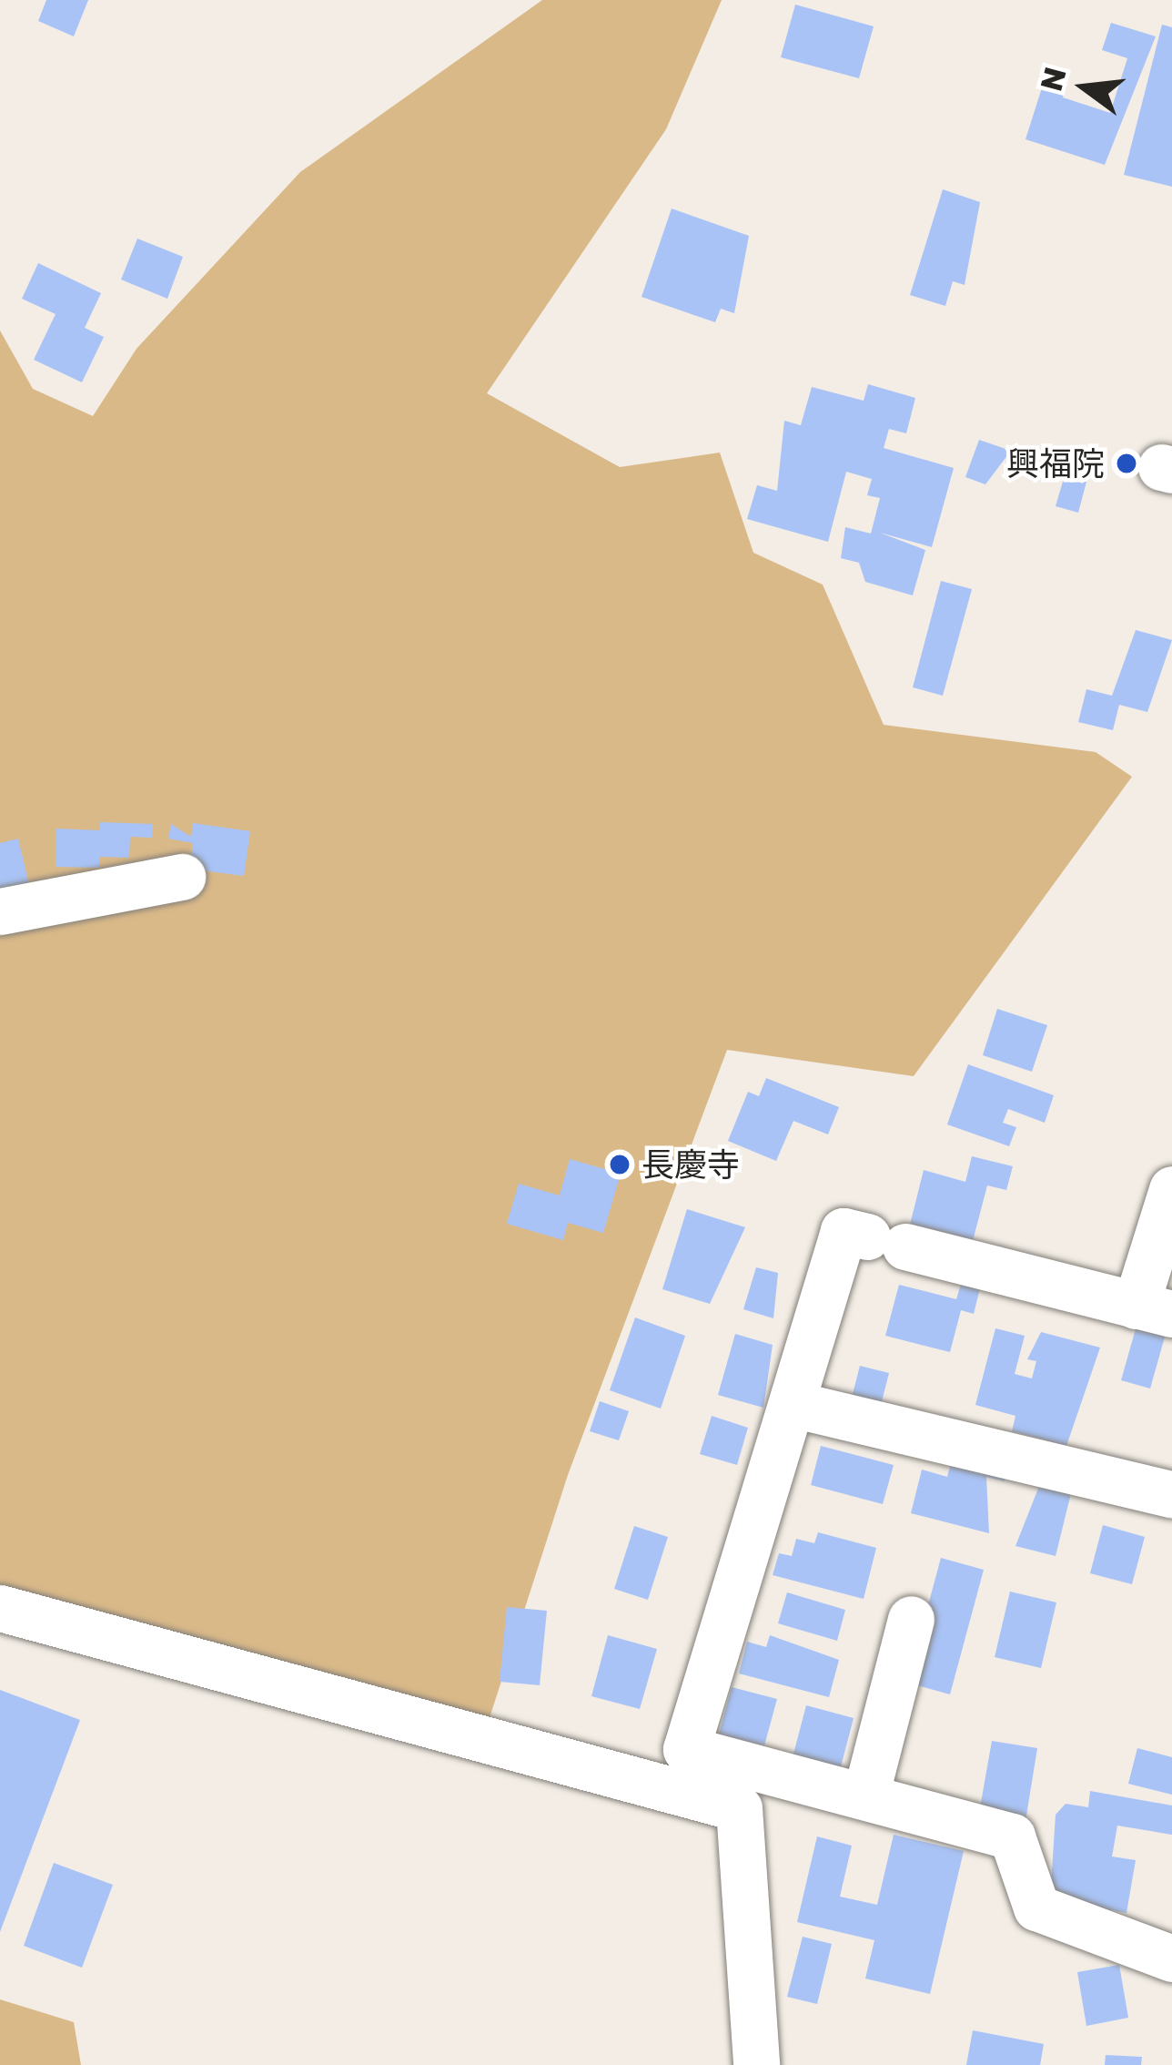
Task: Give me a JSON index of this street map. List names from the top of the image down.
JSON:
{
  "places": ["興福院", "長慶寺"],
  "north": "left"
}
